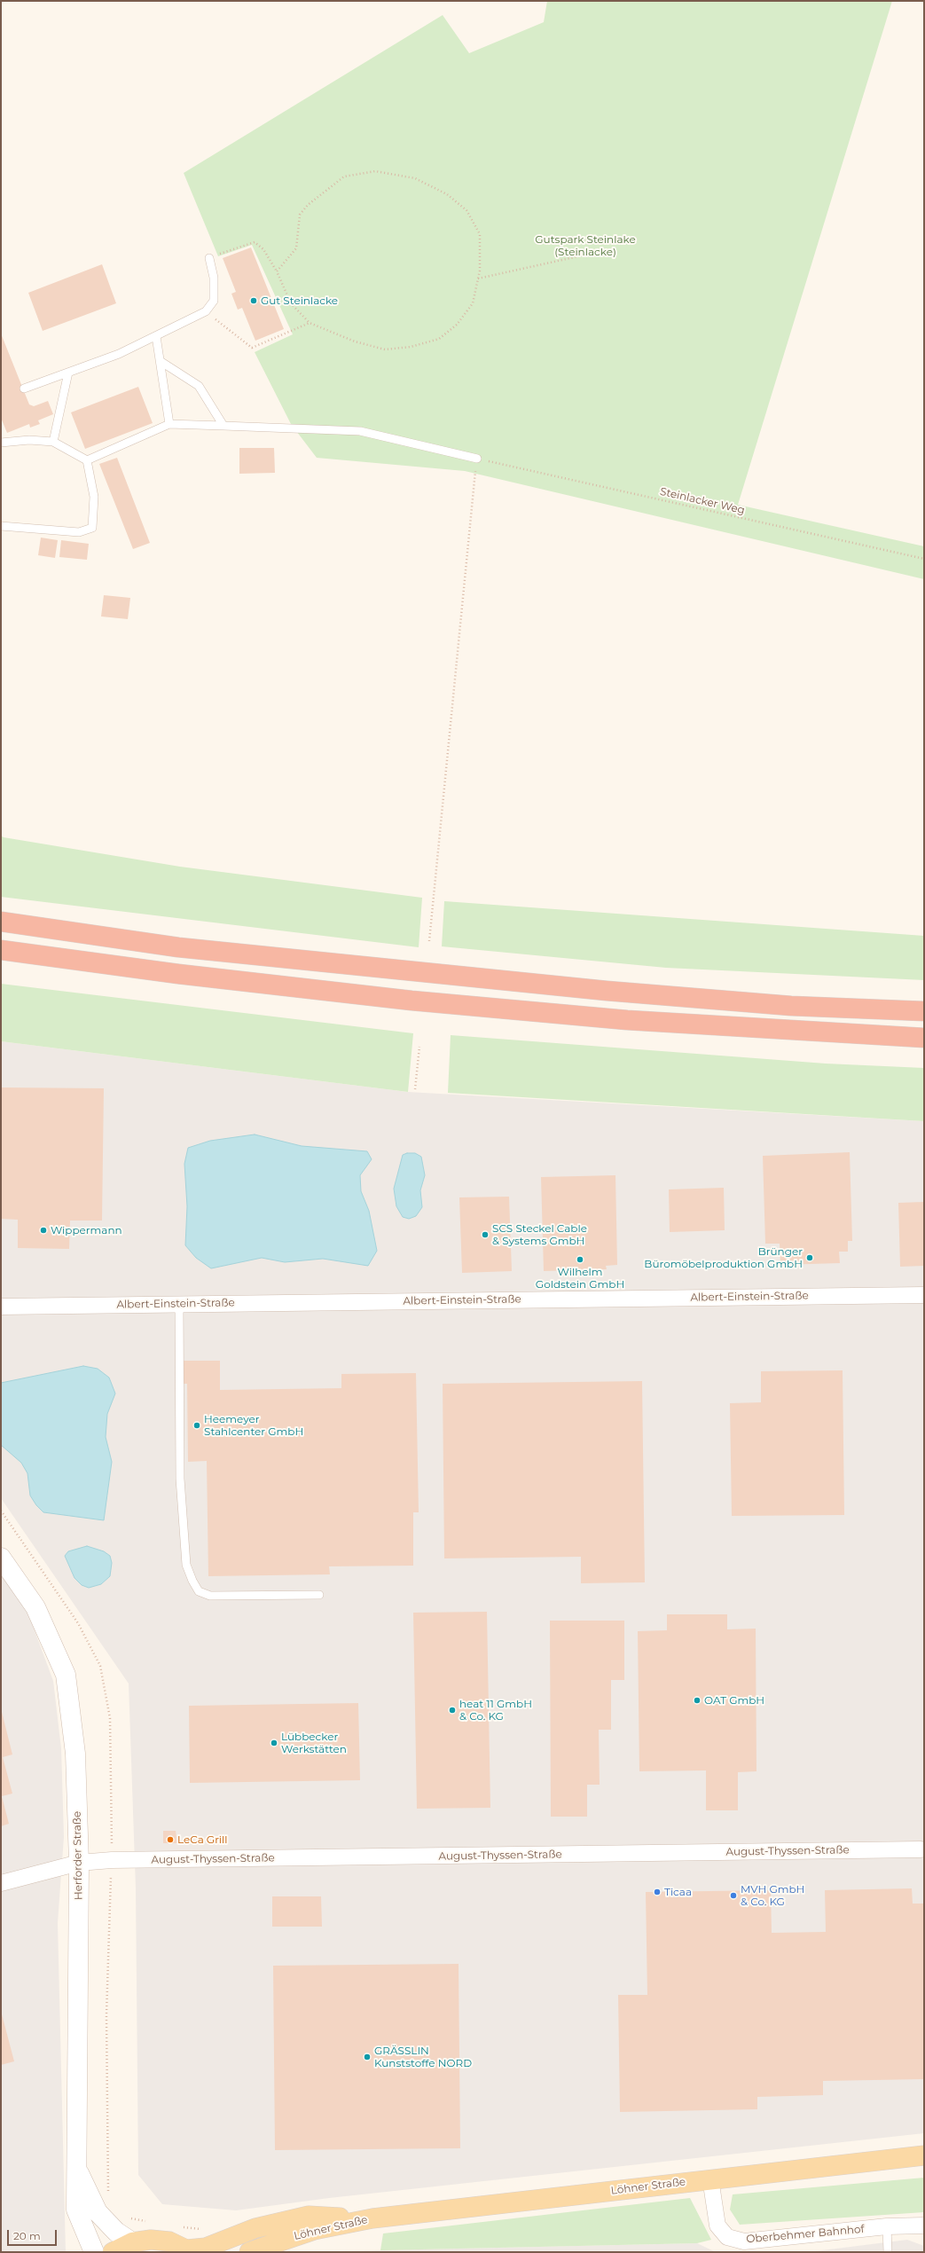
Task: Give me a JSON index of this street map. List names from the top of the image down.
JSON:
{
  "streets": {
    "main road": ["Löhner Straße"],
    "street": [
      "Albert-Einstein-Straße",
      "August-Thyssen-Straße",
      "Herforder Straße",
      "Oberbehmer Bahnhof"
    ],
    "path": ["Steinlacker Weg"]
  },
  "crossings": [
    ["August-Thyssen-Straße", "Herforder Straße"],
    ["Löhner Straße", "Oberbehmer Bahnhof"]
  ],
  "parks": ["Gutspark Steinlake (Steinlacke)"],
  "places": [
    "Gut Steinlacke",
    "Wippermann",
    "SCS Steckel Cable & Systems GmbH",
    "Brünger Büromöbelproduktion GmbH",
    "Wilhelm Goldstein GmbH",
    "Heemeyer Stahlcenter GmbH",
    "OAT GmbH",
    "heat 11 GmbH & Co. KG",
    "Lübbecker Werkstätten",
    "LeCa Grill",
    "Ticaa",
    "MVH GmbH & Co. KG",
    "GRÄSSLIN Kunststoffe NORD"
  ],
  "scale_bar": "20 m"
}
